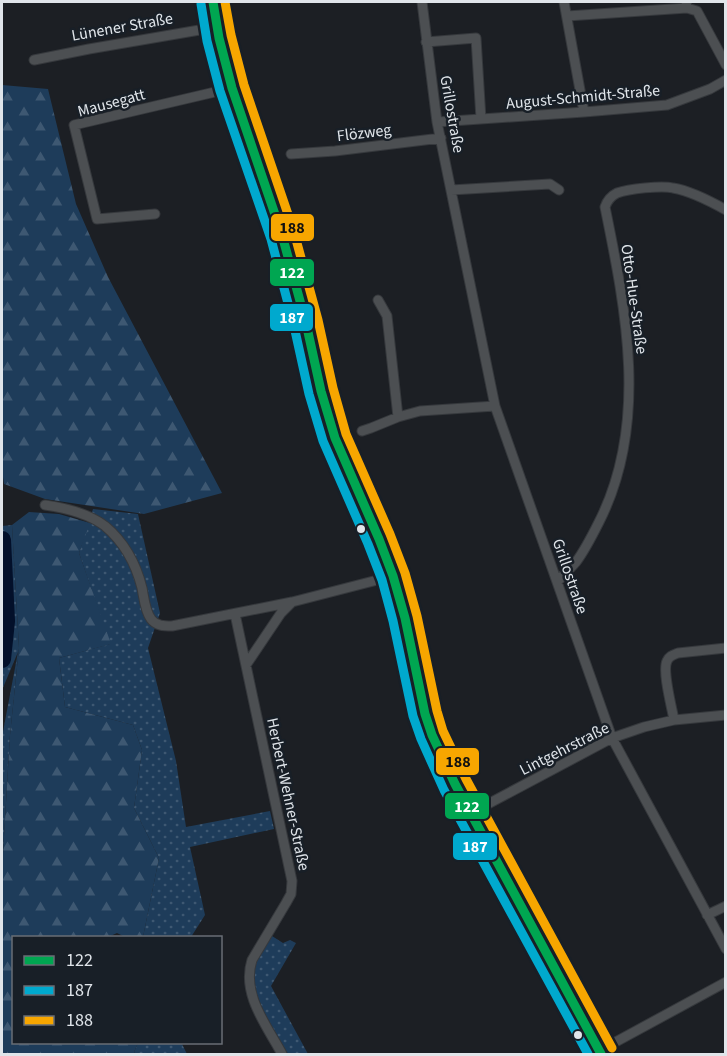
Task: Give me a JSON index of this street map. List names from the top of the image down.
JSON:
{
  "streets": {
    "street": [
      "Lünener Straße",
      "August-Schmidt-Straße",
      "Mausegatt",
      "Grillostraße",
      "Flözweg",
      "Otto-Hue-Straße",
      "Lintgehrstraße",
      "Herbert-Wehner-Straße"
    ]
  },
  "crossings": [
    ["August-Schmidt-Straße", "Grillostraße"],
    ["Grillostraße", "Flözweg"],
    ["Grillostraße", "Otto-Hue-Straße"],
    ["Grillostraße", "Lintgehrstraße"]
  ],
  "lines": ["transit line 122", "transit line 188", "transit line 187"],
  "legend": ["122", "187", "188"]
}
